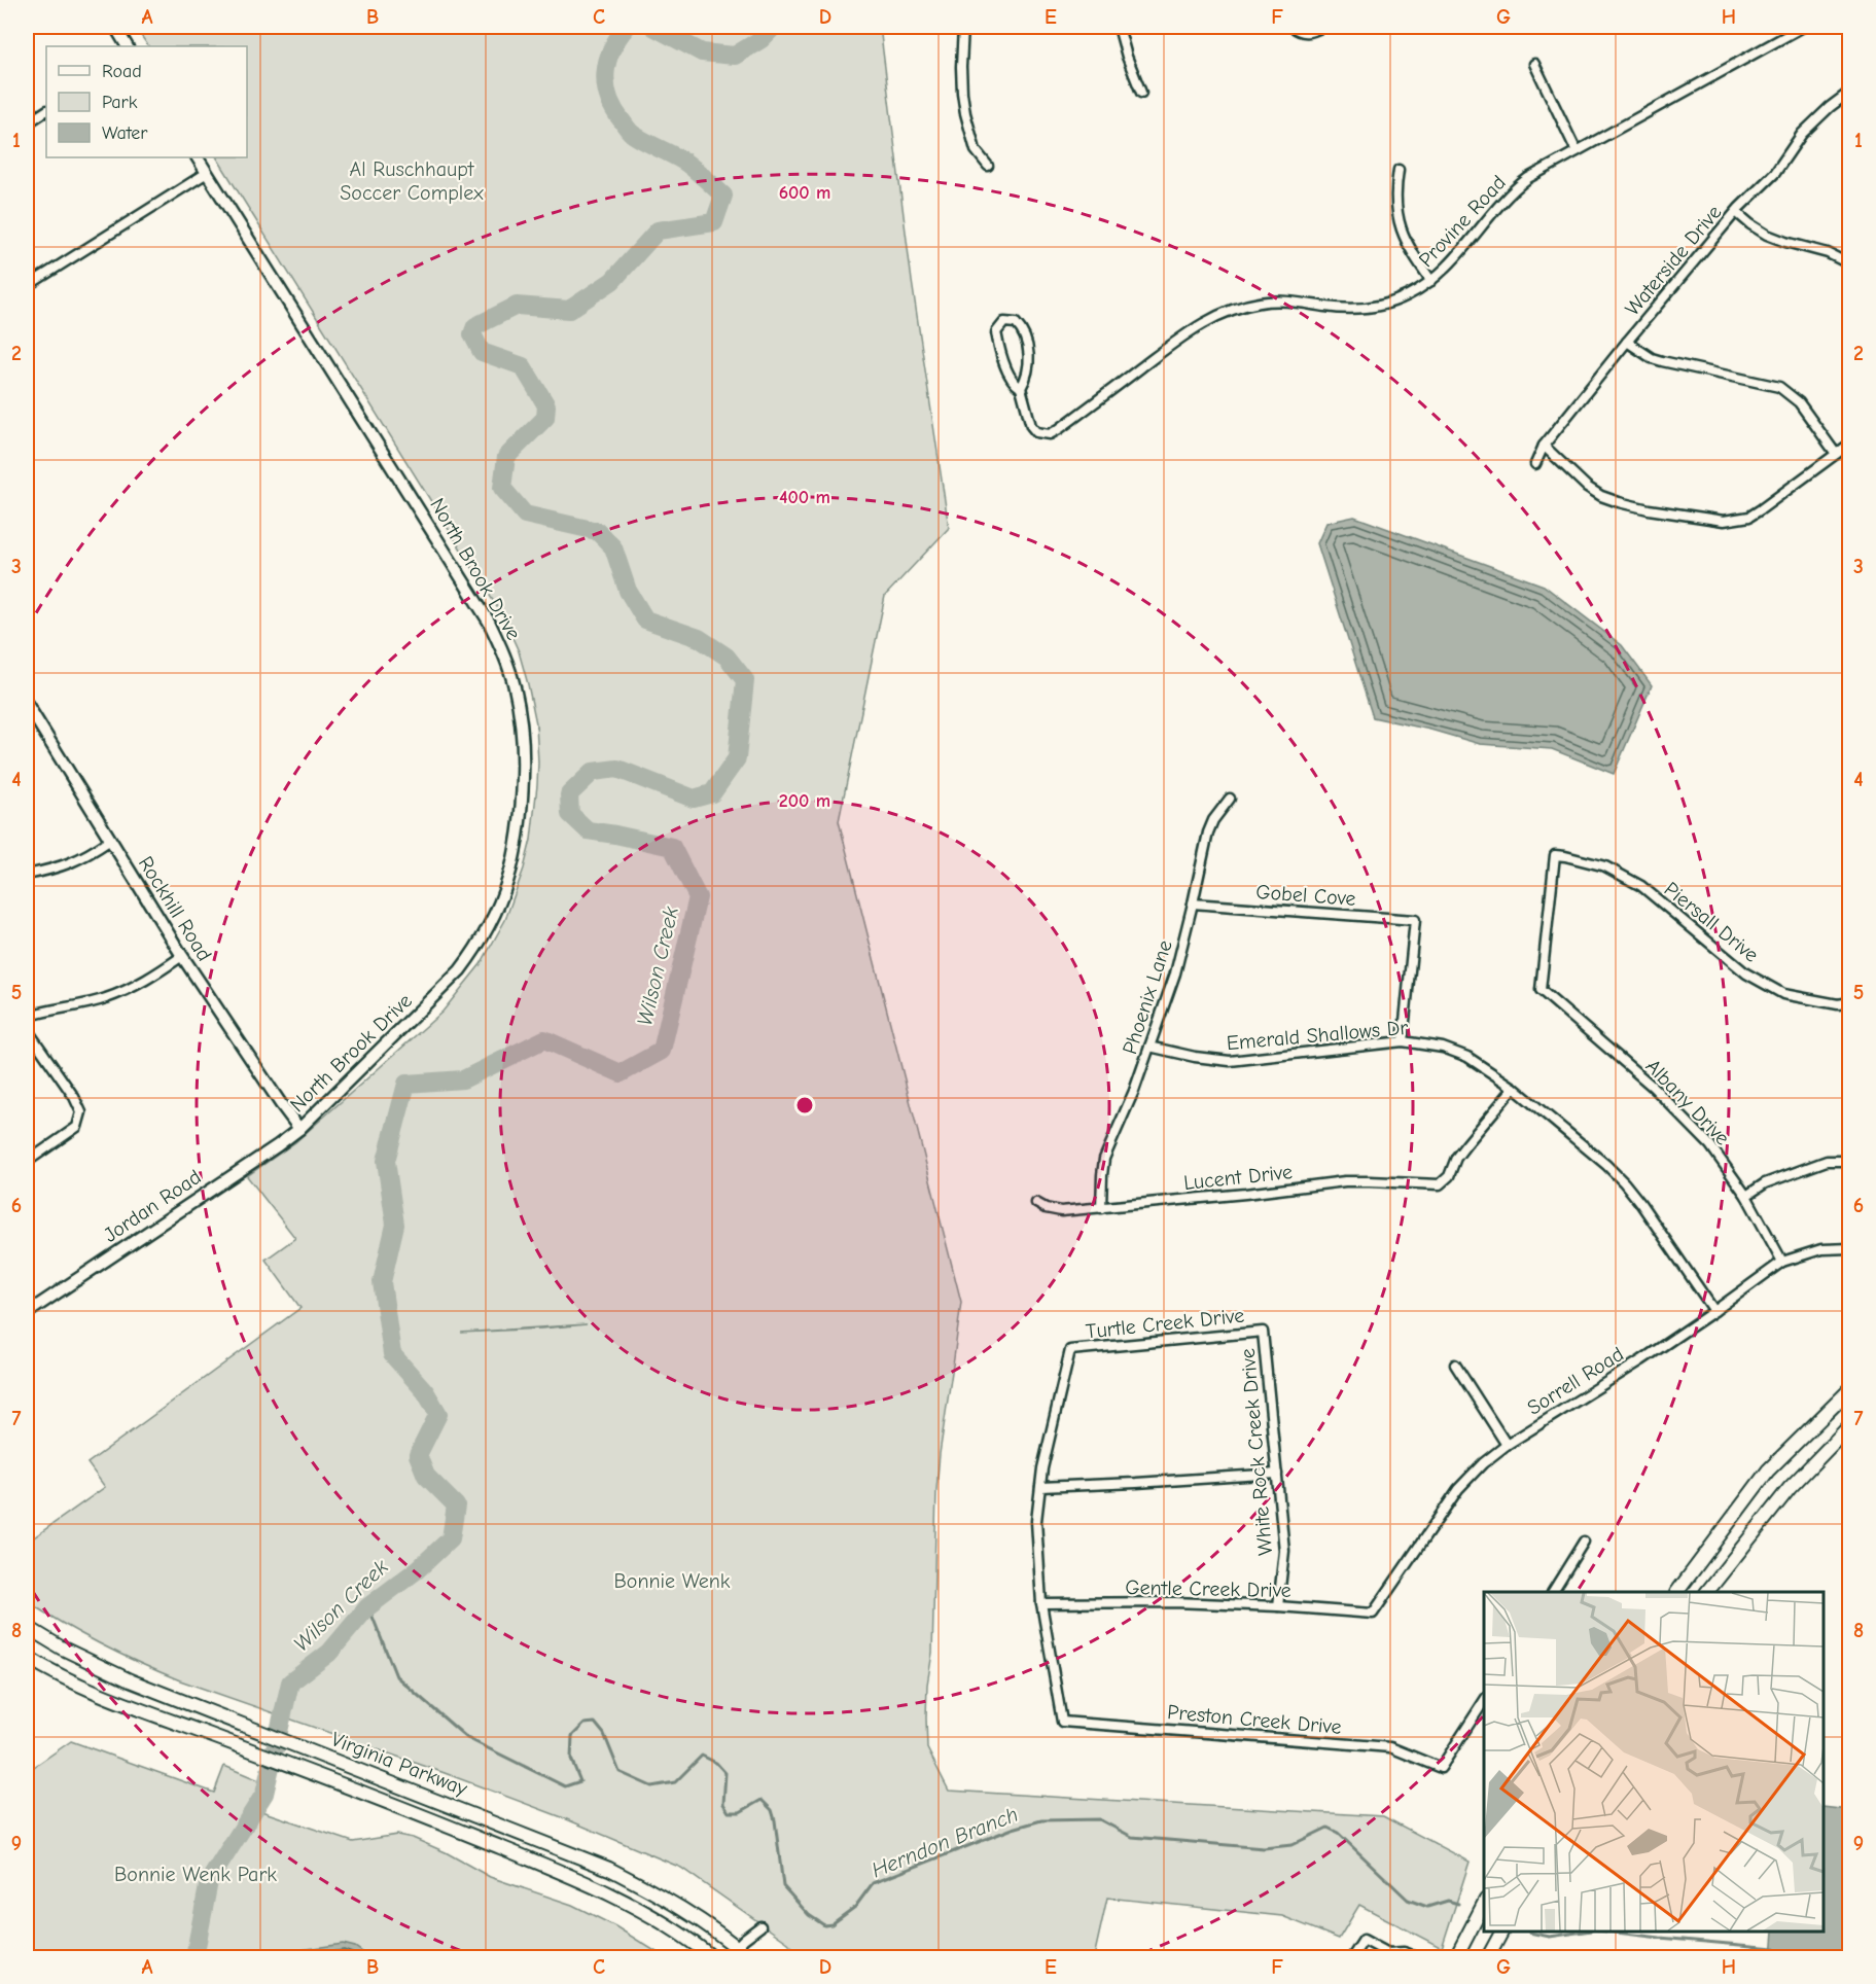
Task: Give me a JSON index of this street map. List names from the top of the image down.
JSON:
{
  "streets": {
    "main road": ["Virginia Parkway"],
    "street": [
      "Provine Road",
      "Waterside Drive",
      "North Brook Drive",
      "Gobel Cove",
      "Rockhill Road",
      "Piersall Drive",
      "Phoenix Lane",
      "Emerald Shallows Dr",
      "Albany Drive",
      "Lucent Drive",
      "Jordan Road",
      "Turtle Creek Drive",
      "Sorrell Road",
      "White Rock Creek Drive",
      "Gentle Creek Drive",
      "Preston Creek Drive"
    ]
  },
  "crossings": [
    ["North Brook Drive", "Rockhill Road"],
    ["North Brook Drive", "Jordan Road"],
    ["Gobel Cove", "Phoenix Lane"],
    ["Gobel Cove", "Emerald Shallows Dr"],
    ["Rockhill Road", "Jordan Road"],
    ["Piersall Drive", "Albany Drive"],
    ["Phoenix Lane", "Emerald Shallows Dr"],
    ["Phoenix Lane", "Lucent Drive"],
    ["Emerald Shallows Dr", "Lucent Drive"],
    ["Emerald Shallows Dr", "Sorrell Road"],
    ["Albany Drive", "Sorrell Road"],
    ["Turtle Creek Drive", "White Rock Creek Drive"],
    ["Sorrell Road", "Gentle Creek Drive"],
    ["White Rock Creek Drive", "Gentle Creek Drive"],
    ["Gentle Creek Drive", "Preston Creek Drive"]
  ],
  "water": ["Wilson Creek", "Herndon Branch"],
  "parks": ["Al Ruschhaupt Soccer Complex", "Bonnie Wenk", "Bonnie Wenk Park"],
  "legend": ["Road", "Park", "Water"],
  "grid": {
    "columns": [
      "A",
      "B",
      "C",
      "D",
      "E",
      "F",
      "G",
      "H"
    ],
    "rows": [
      "1",
      "2",
      "3",
      "4",
      "5",
      "6",
      "7",
      "8",
      "9"
    ]
  },
  "rings": ["600 m", "400 m", "200 m"]
}
